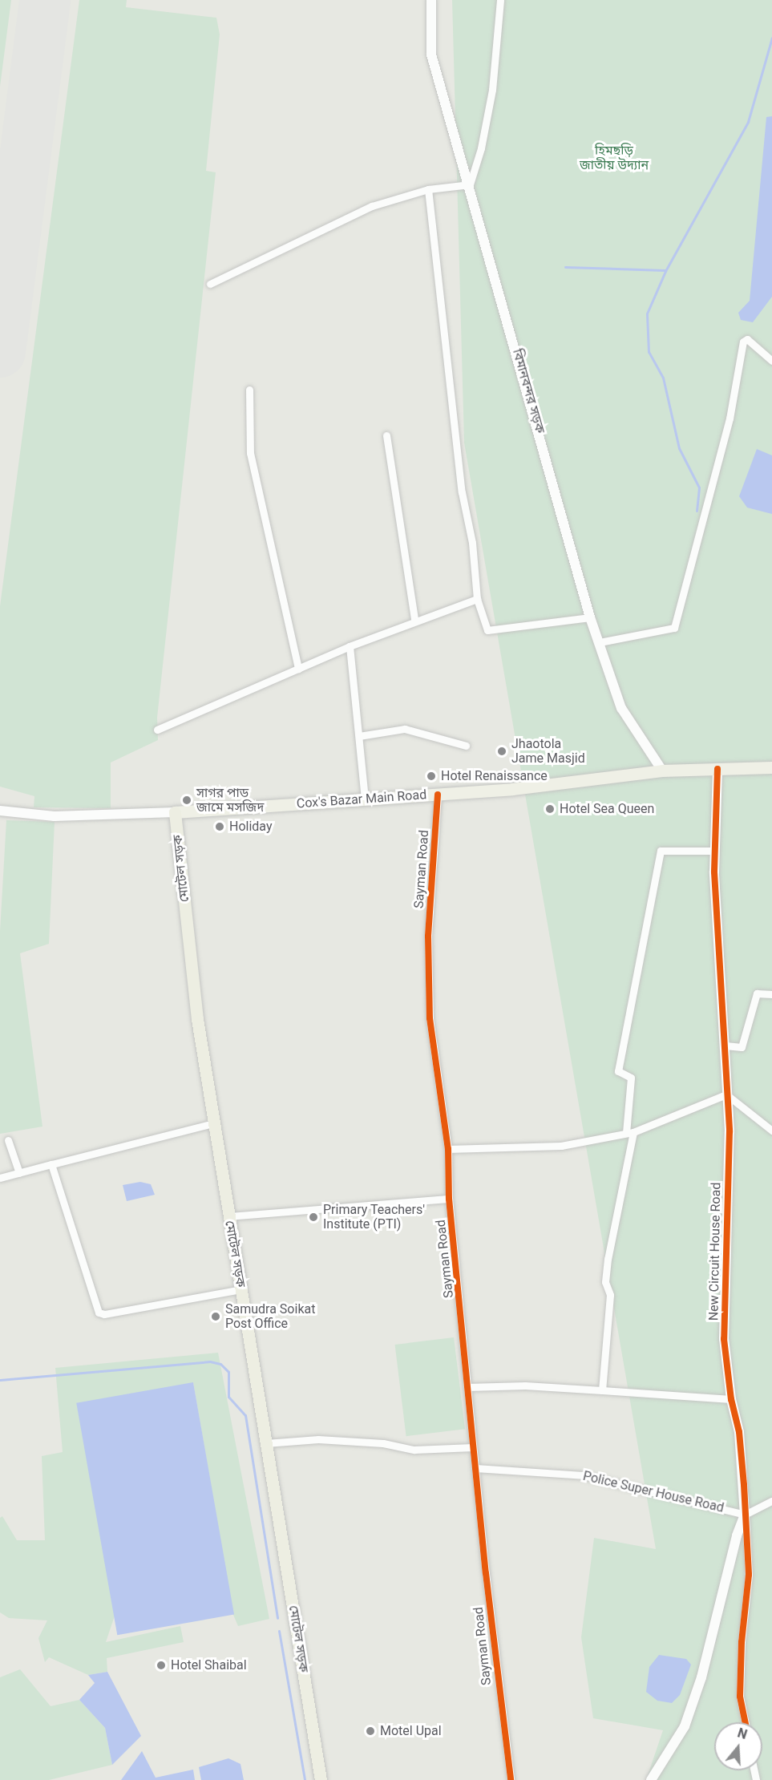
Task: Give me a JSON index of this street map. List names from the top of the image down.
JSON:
{
  "streets": {
    "highway": ["মোটেল সড়ক"],
    "main road": ["Cox's Bazar Main Road"],
    "street": [
      "বিমানবন্দর সড়ক",
      "Sayman Road",
      "New Circuit House Road",
      "Police Super House Road"
    ]
  },
  "crossings": [
    ["বিমানবন্দর সড়ক", "Cox's Bazar Main Road"],
    ["Cox's Bazar Main Road", "মোটেল সড়ক"],
    ["Cox's Bazar Main Road", "Sayman Road"],
    ["Cox's Bazar Main Road", "New Circuit House Road"],
    ["Sayman Road", "Police Super House Road"],
    ["New Circuit House Road", "Police Super House Road"]
  ],
  "parks": ["হিমছড়ি জাতীয় উদ্যান"],
  "places": [
    "Jhaotola Jame Masjid",
    "Hotel Renaissance",
    "সাগর পাড় জামে মসজিদ",
    "Hotel Sea Queen",
    "Holiday",
    "Primary Teachers' Institute (PTI)",
    "Samudra Soikat Post Office",
    "Hotel Shaibal",
    "Motel Upal"
  ],
  "north": "top"
}
